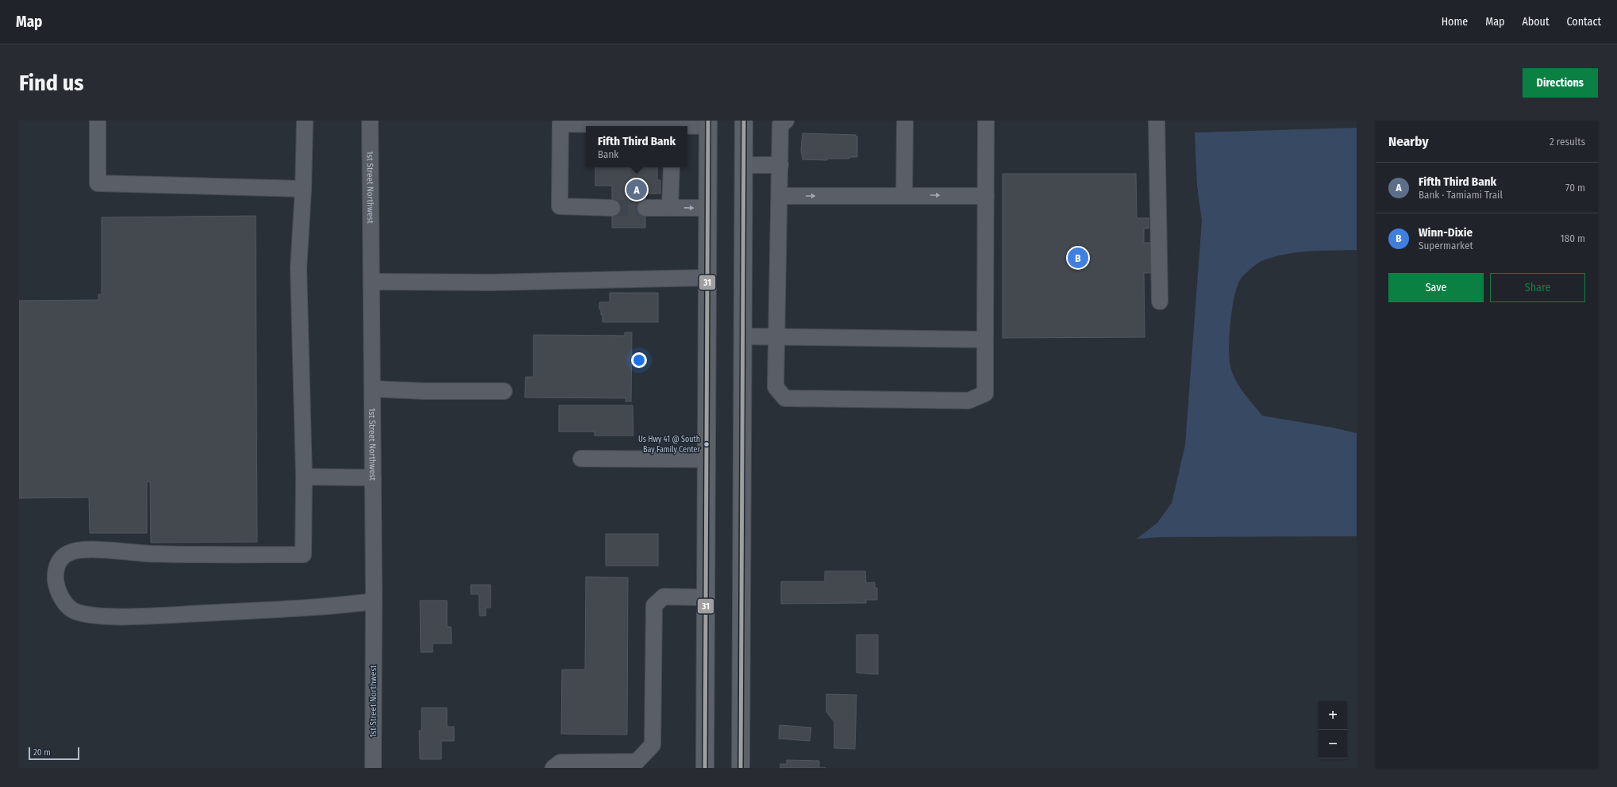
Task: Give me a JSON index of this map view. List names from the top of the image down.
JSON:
{
  "streets": {
    "street": ["1st Street Northwest"]
  },
  "places": ["Us Hwy 41 @ South Bay Family Center"],
  "lines": ["transit line 31"],
  "scale_bar": "20 m",
  "page": {
    "header": "Map",
    "nav": [
      "Home",
      "Map",
      "About",
      "Contact"
    ],
    "buttons": [
      "Directions",
      ["Save", "Share"]
    ],
    "title": "Find us",
    "heading": ["Nearby", "2 results"],
    "popup": ["Fifth Third Bank", "Bank"],
    "list": [
      {
        "mark": "A",
        "name": "Fifth Third Bank",
        "note": "Bank · Tamiami Trail",
        "value": "70 m"
      },
      {
        "mark": "B",
        "name": "Winn-Dixie",
        "note": "Supermarket",
        "value": "180 m"
      }
    ],
    "pins": ["A", "B"],
    "map_buttons": ["+", "−"],
    "scale": "20 m"
  }
}
